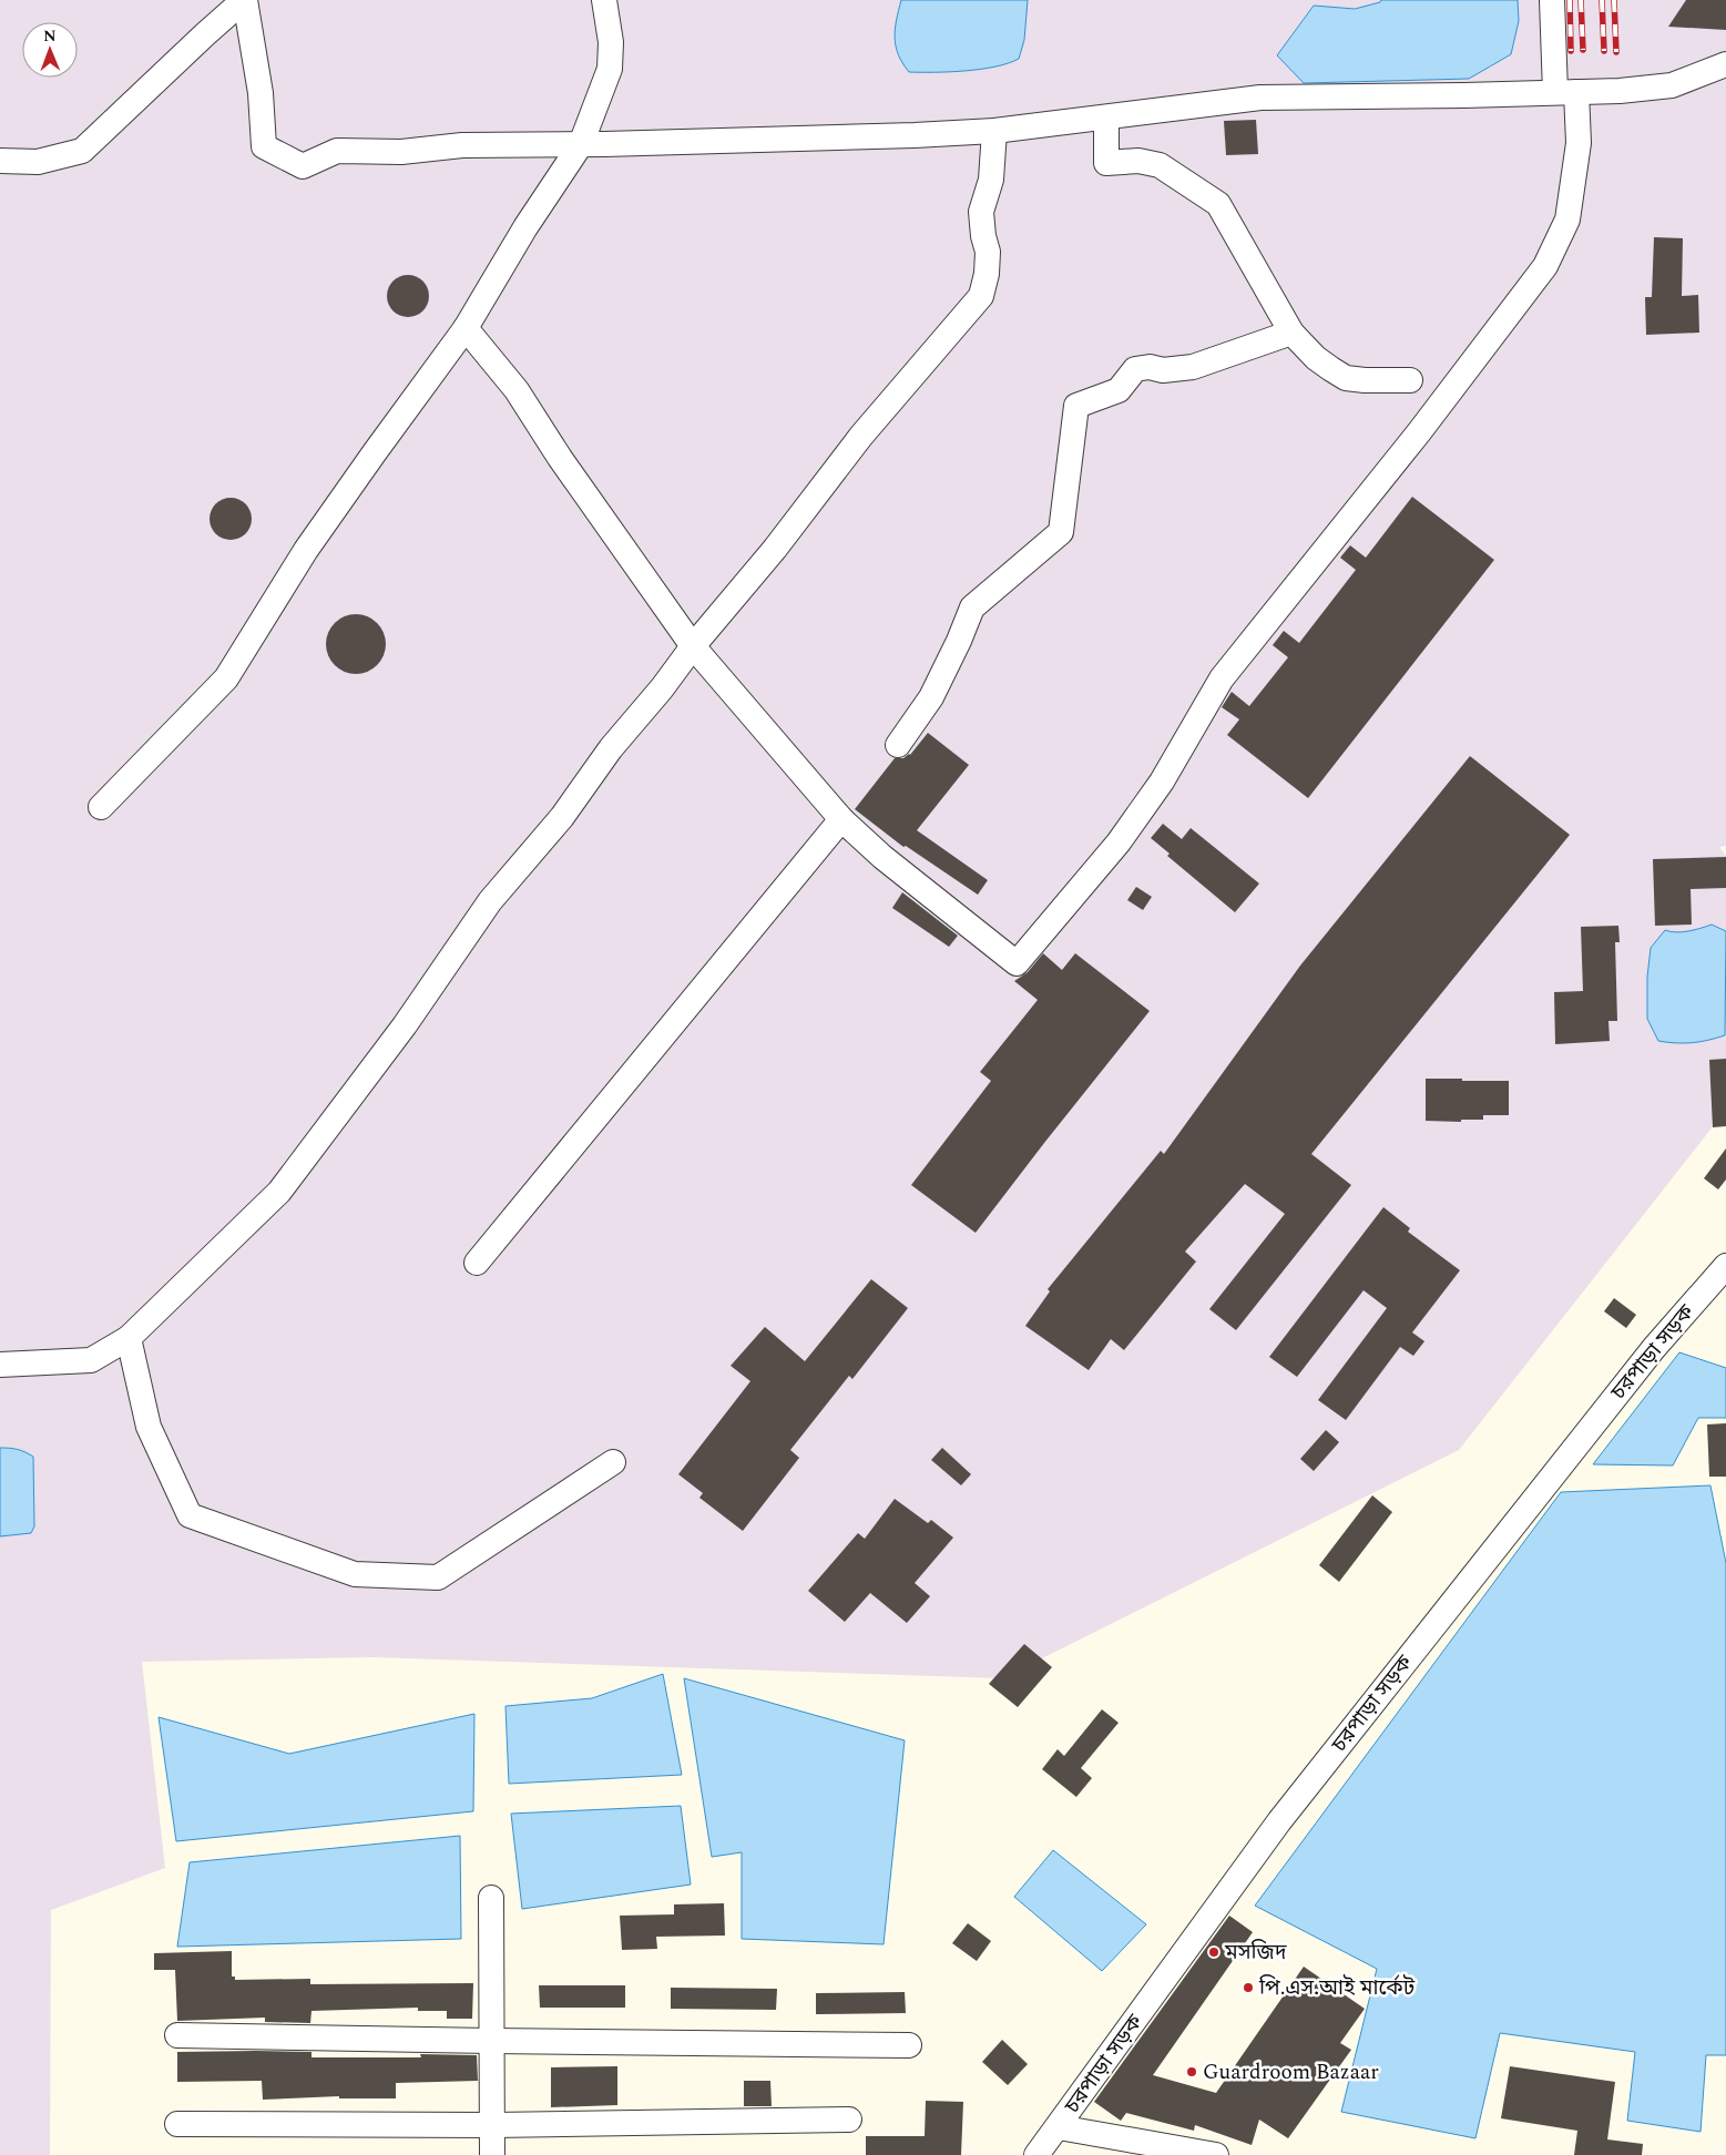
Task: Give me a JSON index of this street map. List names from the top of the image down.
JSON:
{
  "streets": {
    "street": ["চরপাড়া সড়ক"]
  },
  "places": ["মসজিদ", "পি.এস.আই মার্কেট", "Guardroom Bazaar"],
  "north": "top"
}
